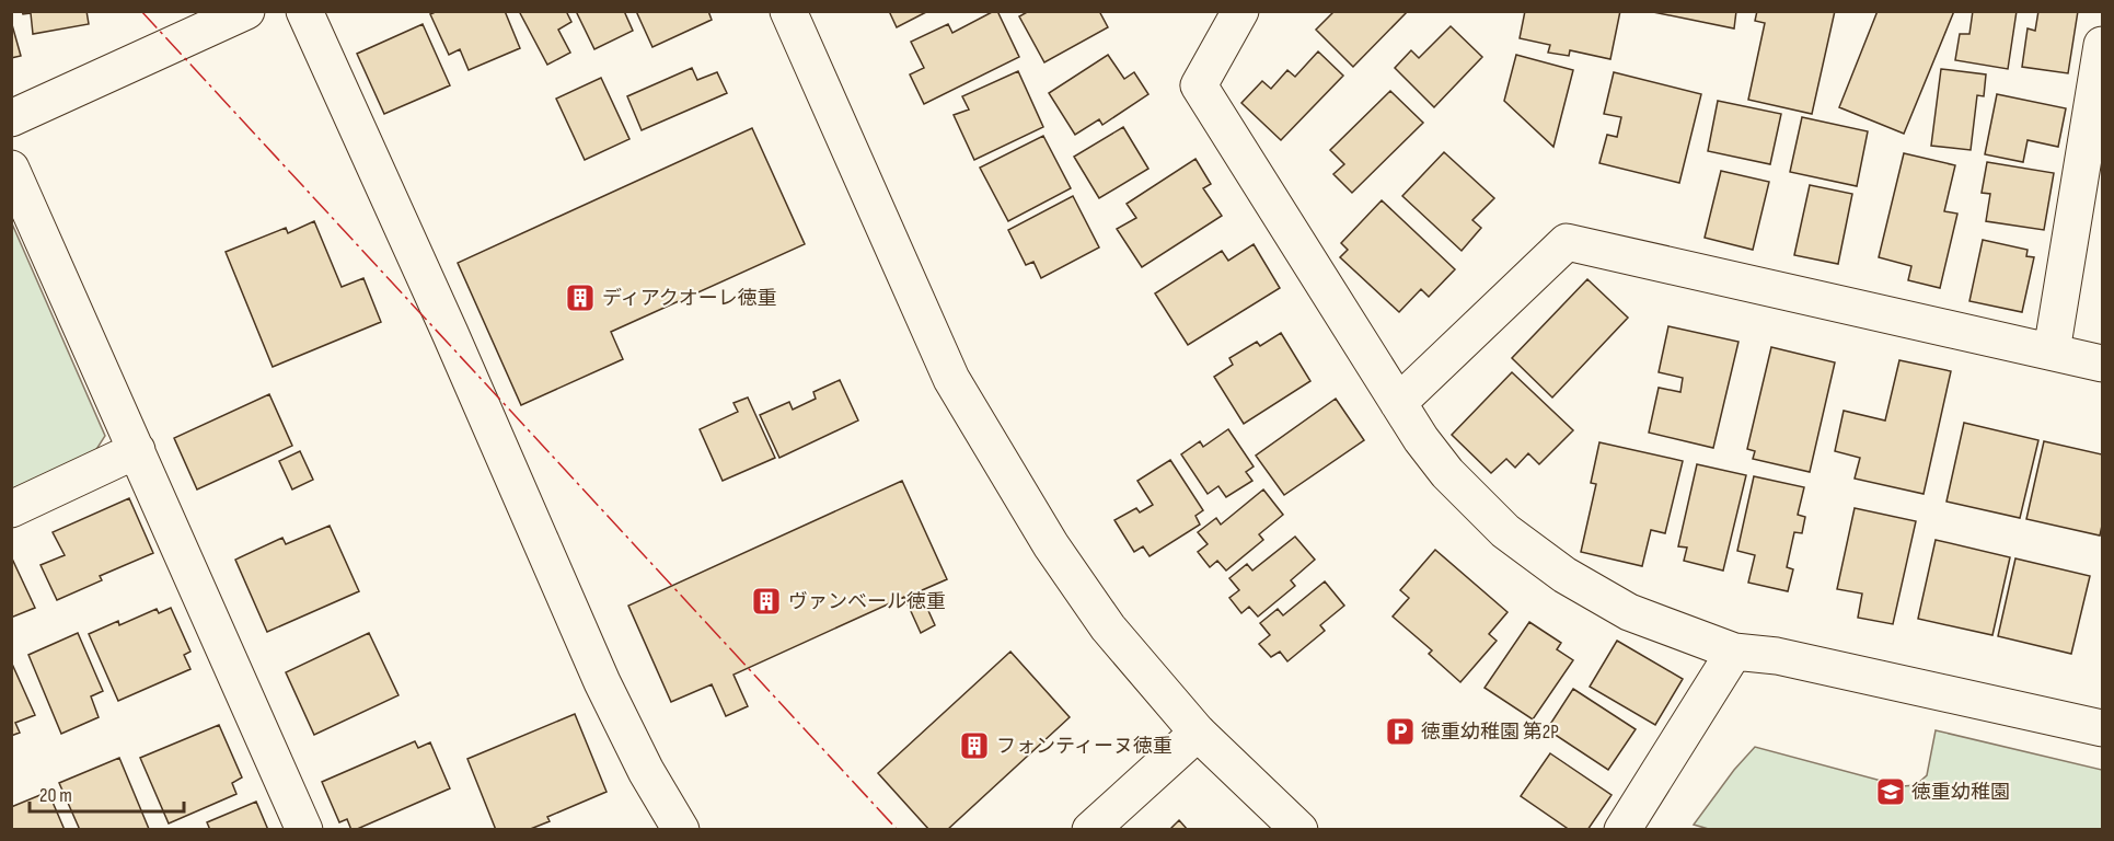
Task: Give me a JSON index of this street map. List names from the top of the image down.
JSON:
{
  "places": {
    "building": ["ディアクオーレ徳重", "ヴァンベール徳重", "フォンティーヌ徳重"],
    "parking": ["徳重幼稚園 第2P"],
    "school or university": ["徳重幼稚園"]
  },
  "scale_bar": "20 m"
}
